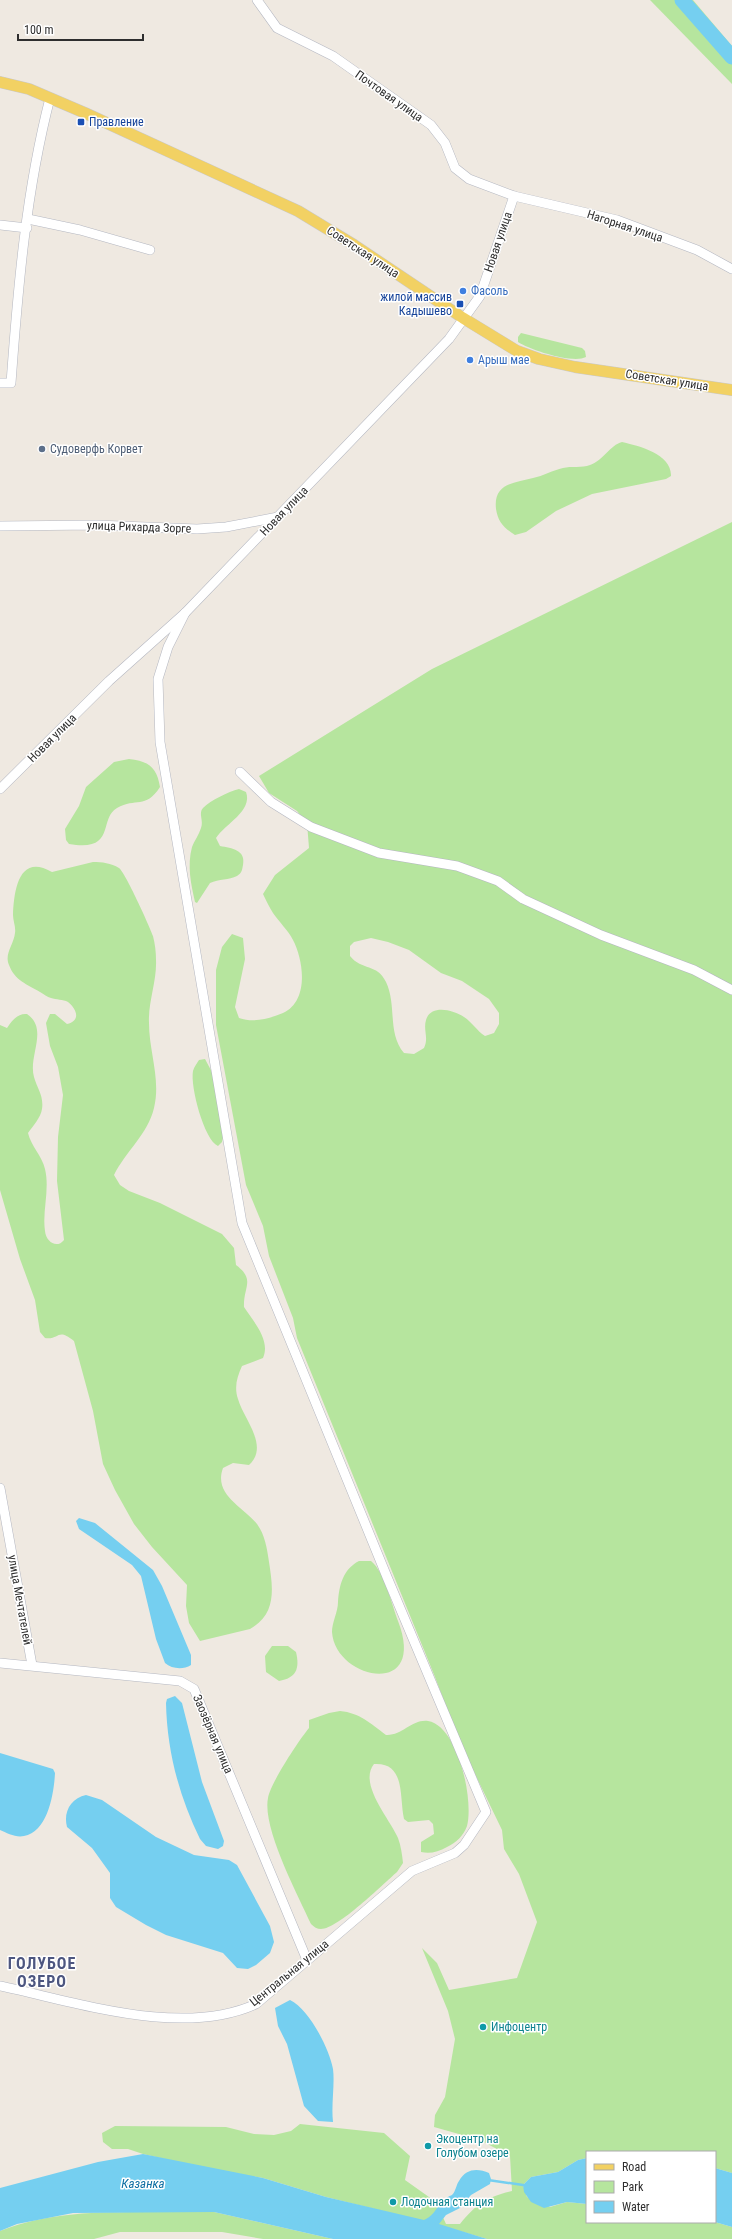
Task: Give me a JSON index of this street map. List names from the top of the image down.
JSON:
{
  "streets": {
    "main road": ["Советская улица"],
    "street": [
      "Почтовая улица",
      "Нагорная улица",
      "Новая улица",
      "улица Рихарда Зорге",
      "улица Мечтателей",
      "Заозёрная улица",
      "Центральная улица"
    ]
  },
  "crossings": [
    ["Почтовая улица", "Нагорная улица"],
    ["Почтовая улица", "Новая улица"],
    ["Нагорная улица", "Новая улица"],
    ["Новая улица", "Советская улица"],
    ["Новая улица", "улица Рихарда Зорге"],
    ["Новая улица", "Центральная улица"],
    ["улица Мечтателей", "Заозёрная улица"],
    ["Заозёрная улица", "Центральная улица"]
  ],
  "districts": ["ГОЛУБОЕ ОЗЕРО"],
  "water": ["Казанка"],
  "places": {
    "transit": ["Правление", "жилой массив Кадышево"],
    "other": [
      "Фасоль",
      "Арыш мае",
      "Судоверфь Корвет",
      "Инфоцентр",
      "Экоцентр на Голубом озере",
      "Лодочная станция"
    ]
  },
  "legend": ["Road", "Park", "Water"],
  "scale_bar": "100 m"
}
